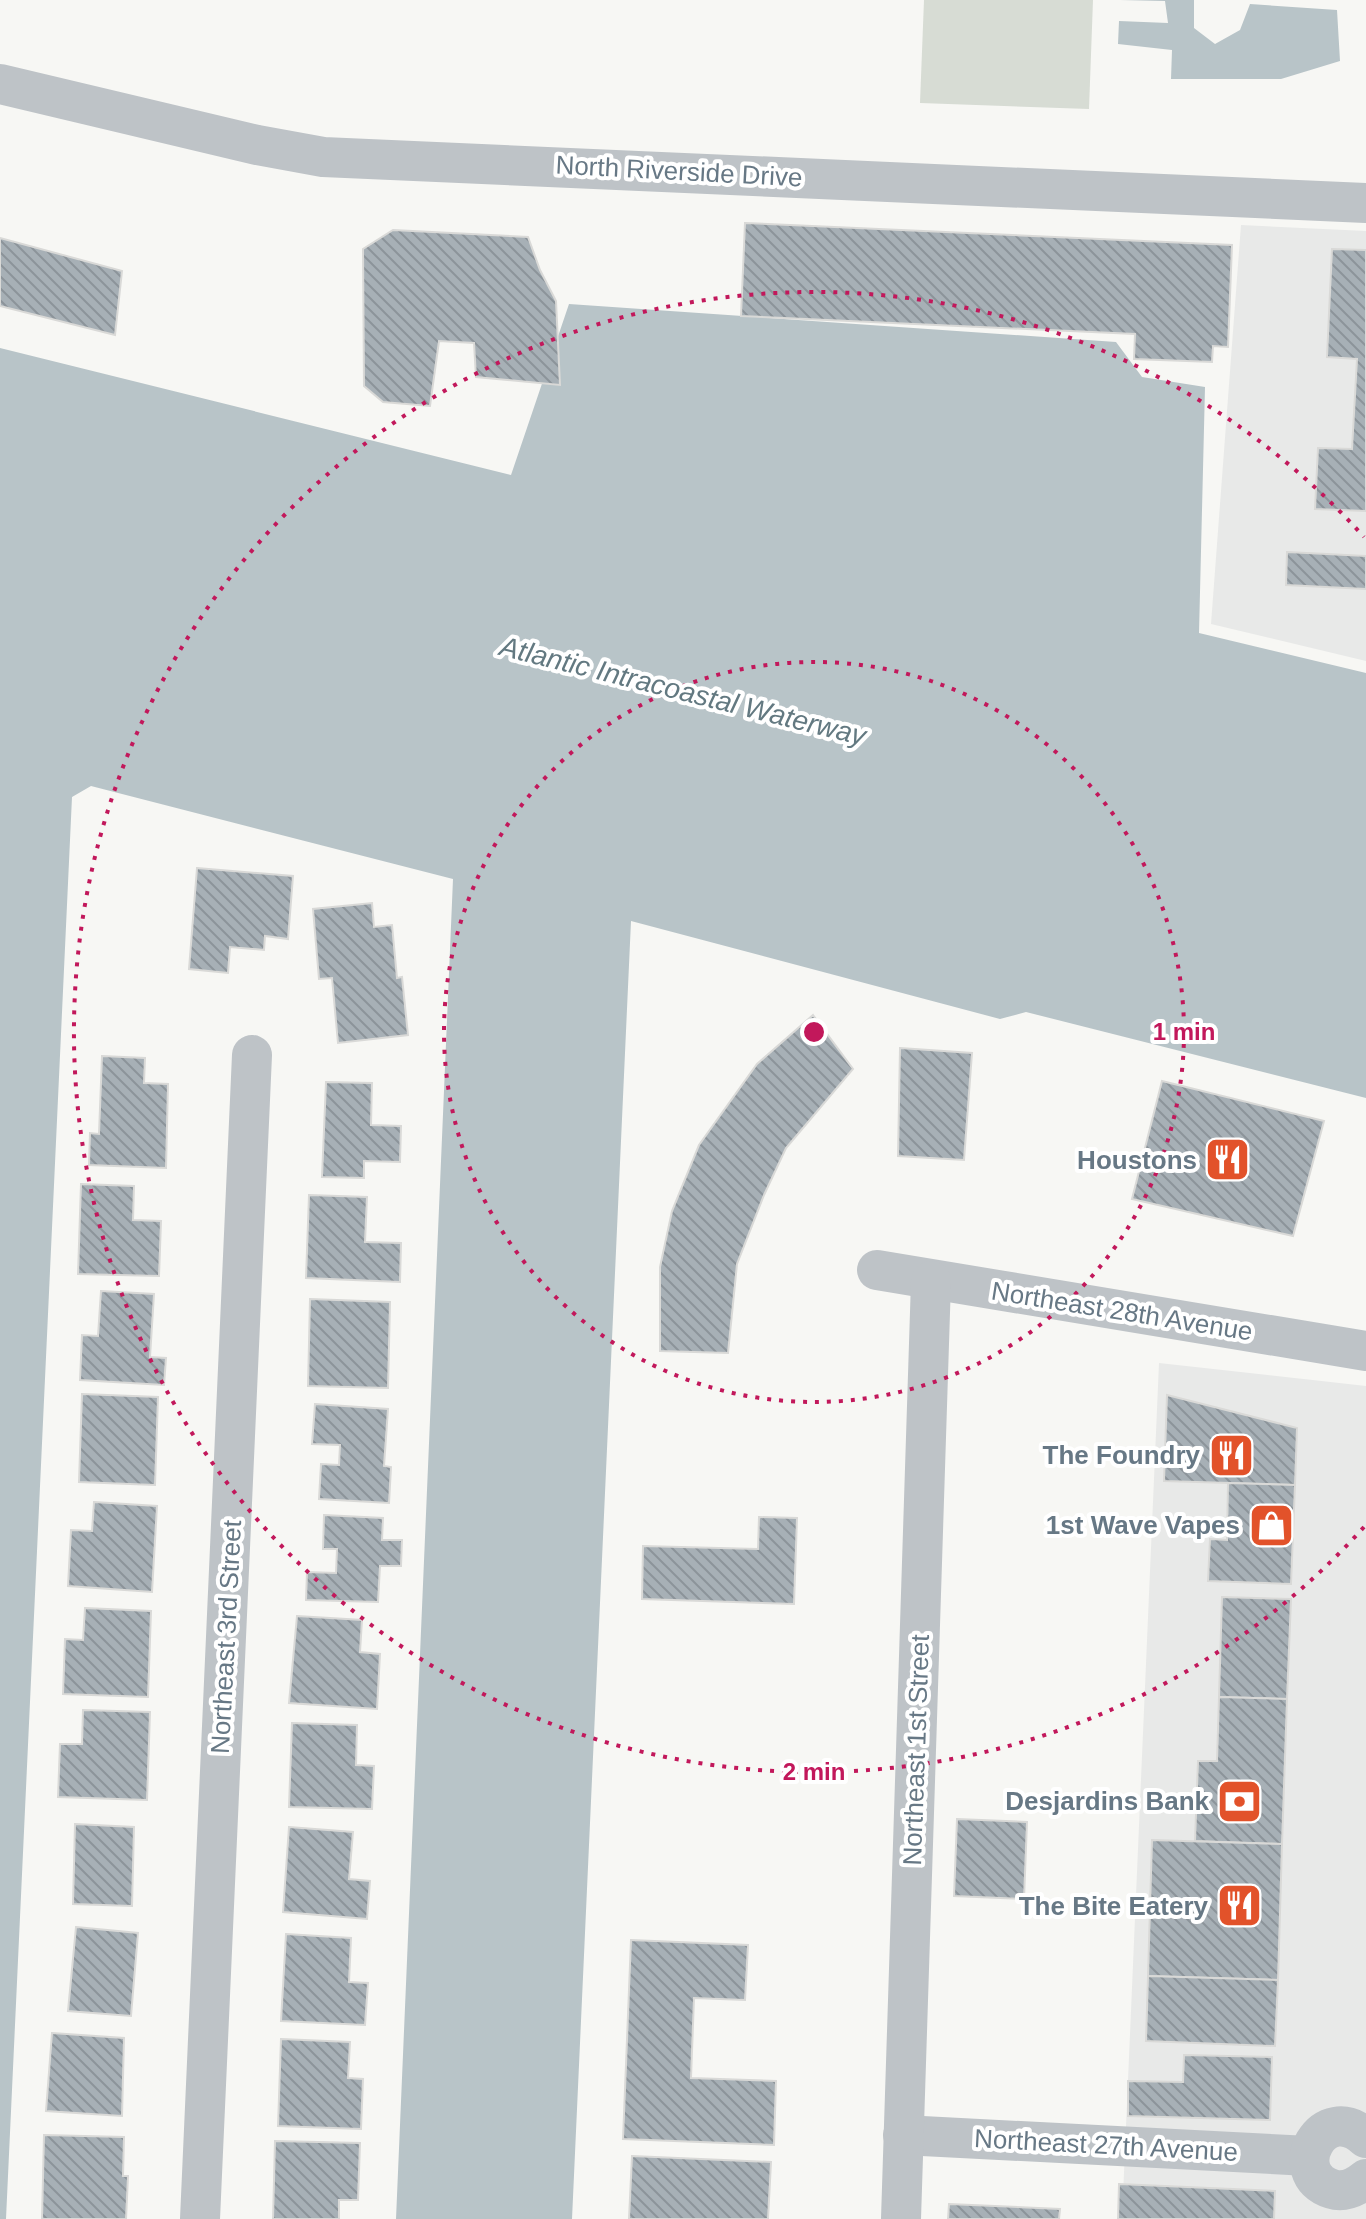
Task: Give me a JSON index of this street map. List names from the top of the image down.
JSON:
{
  "streets": {
    "street": [
      "North Riverside Drive",
      "Northeast 28th Avenue",
      "Northeast 3rd Street",
      "Northeast 1st Street",
      "Northeast 27th Avenue"
    ]
  },
  "crossings": [
    ["Northeast 28th Avenue", "Northeast 1st Street"],
    ["Northeast 1st Street", "Northeast 27th Avenue"]
  ],
  "water": ["Atlantic Intracoastal Waterway"],
  "places": {
    "restaurant": ["Houstons", "The Foundry", "The Bite Eatery"],
    "shop": ["1st Wave Vapes"],
    "bank": ["Desjardins Bank"]
  },
  "rings": ["1 min", "2 min"]
}
